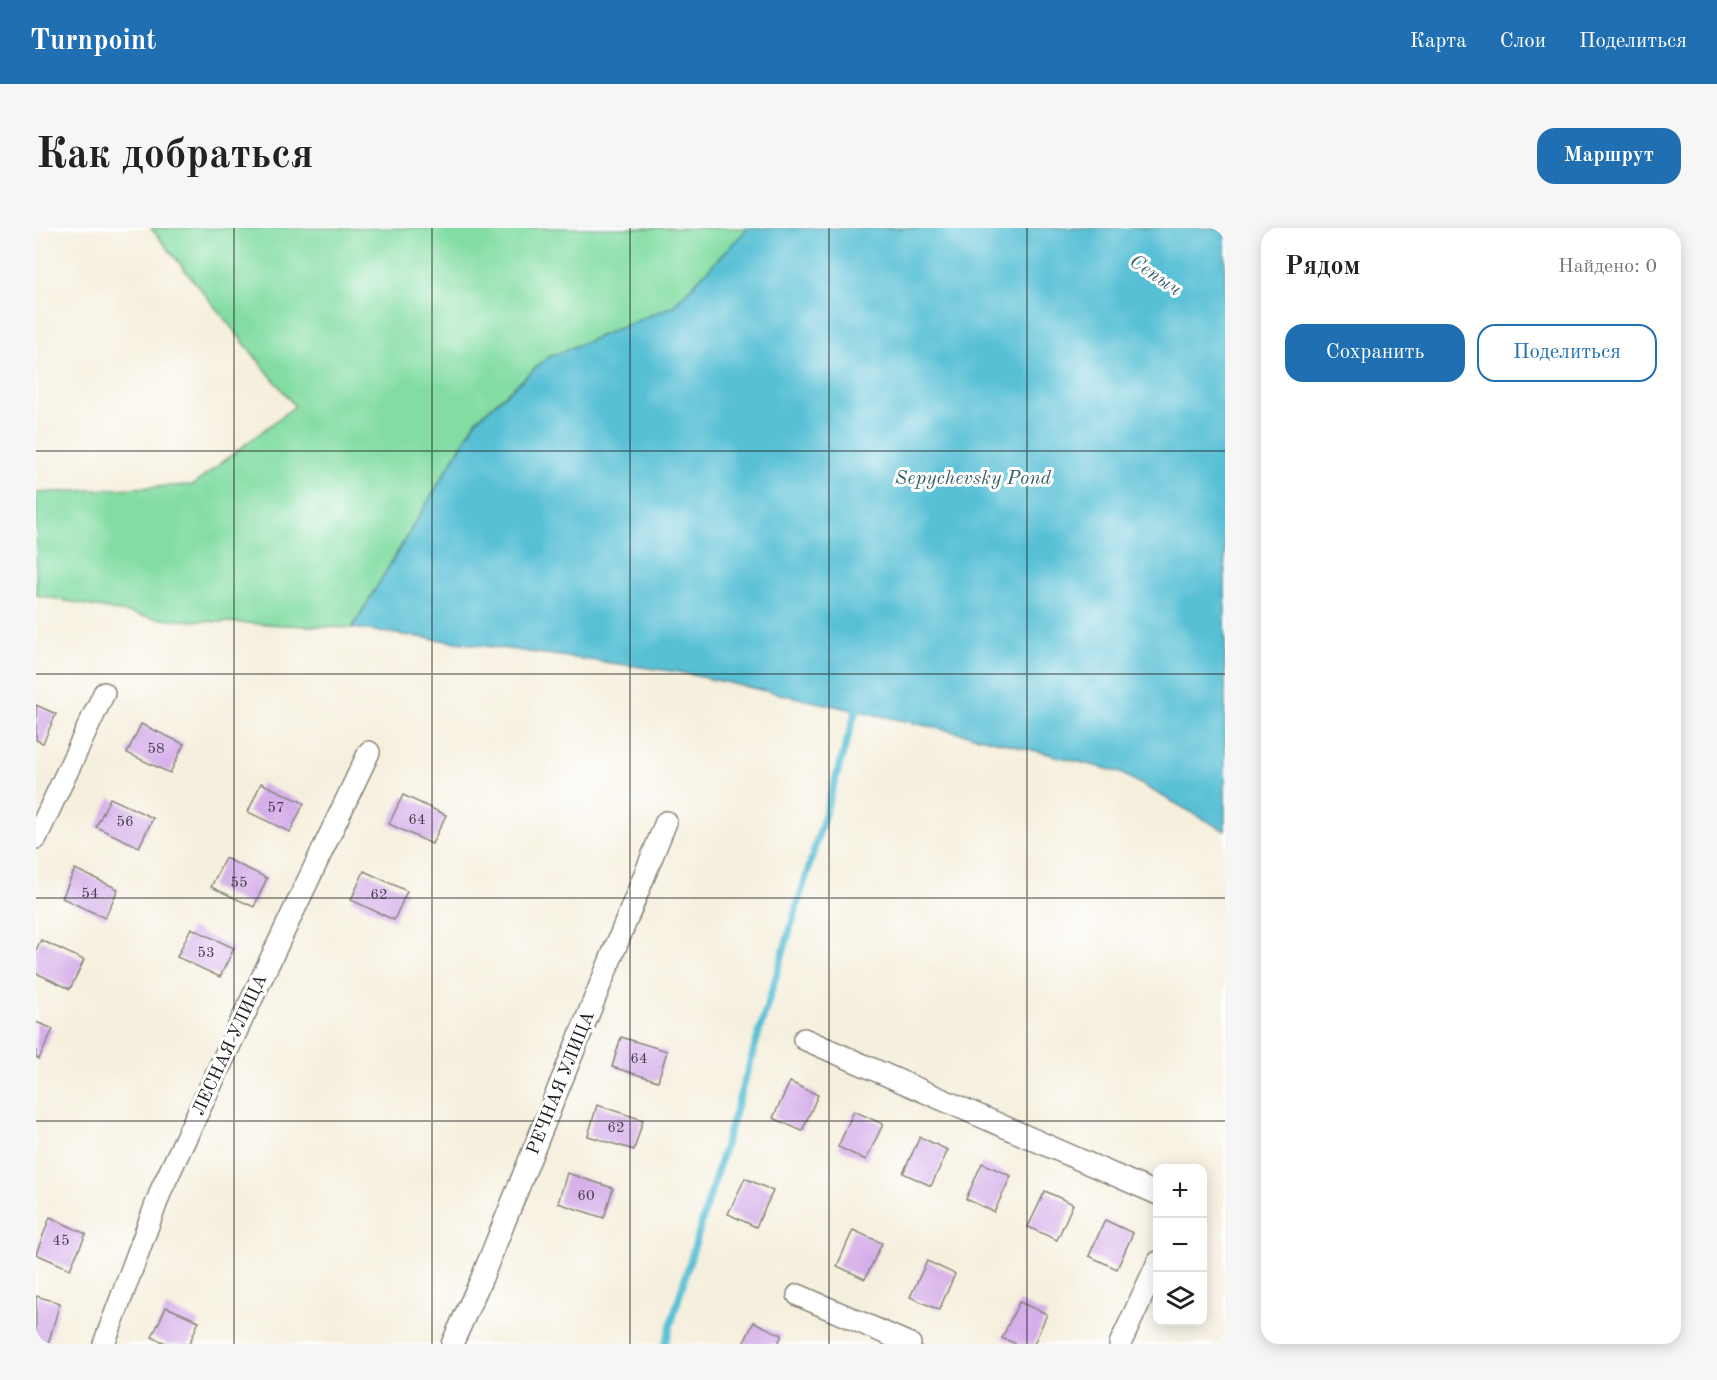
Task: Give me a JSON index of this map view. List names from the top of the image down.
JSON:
{
  "streets": {
    "street": ["ЛЕСНАЯ УЛИЦА", "РЕЧНАЯ УЛИЦА"]
  },
  "water": ["Сепыч", "Sepychevsky Pond"],
  "house_numbers": [
    "58",
    "57",
    "64",
    "56",
    "55",
    "54",
    "62",
    "53",
    "64",
    "62",
    "60",
    "45"
  ],
  "page": {
    "header": "Turnpoint",
    "nav": ["Карта", "Слои", "Поделиться"],
    "buttons": [
      "Маршрут",
      ["Сохранить", "Поделиться"]
    ],
    "title": "Как добраться",
    "heading": ["Рядом", "Найдено: 0"],
    "map_buttons": ["+", "−"]
  }
}
